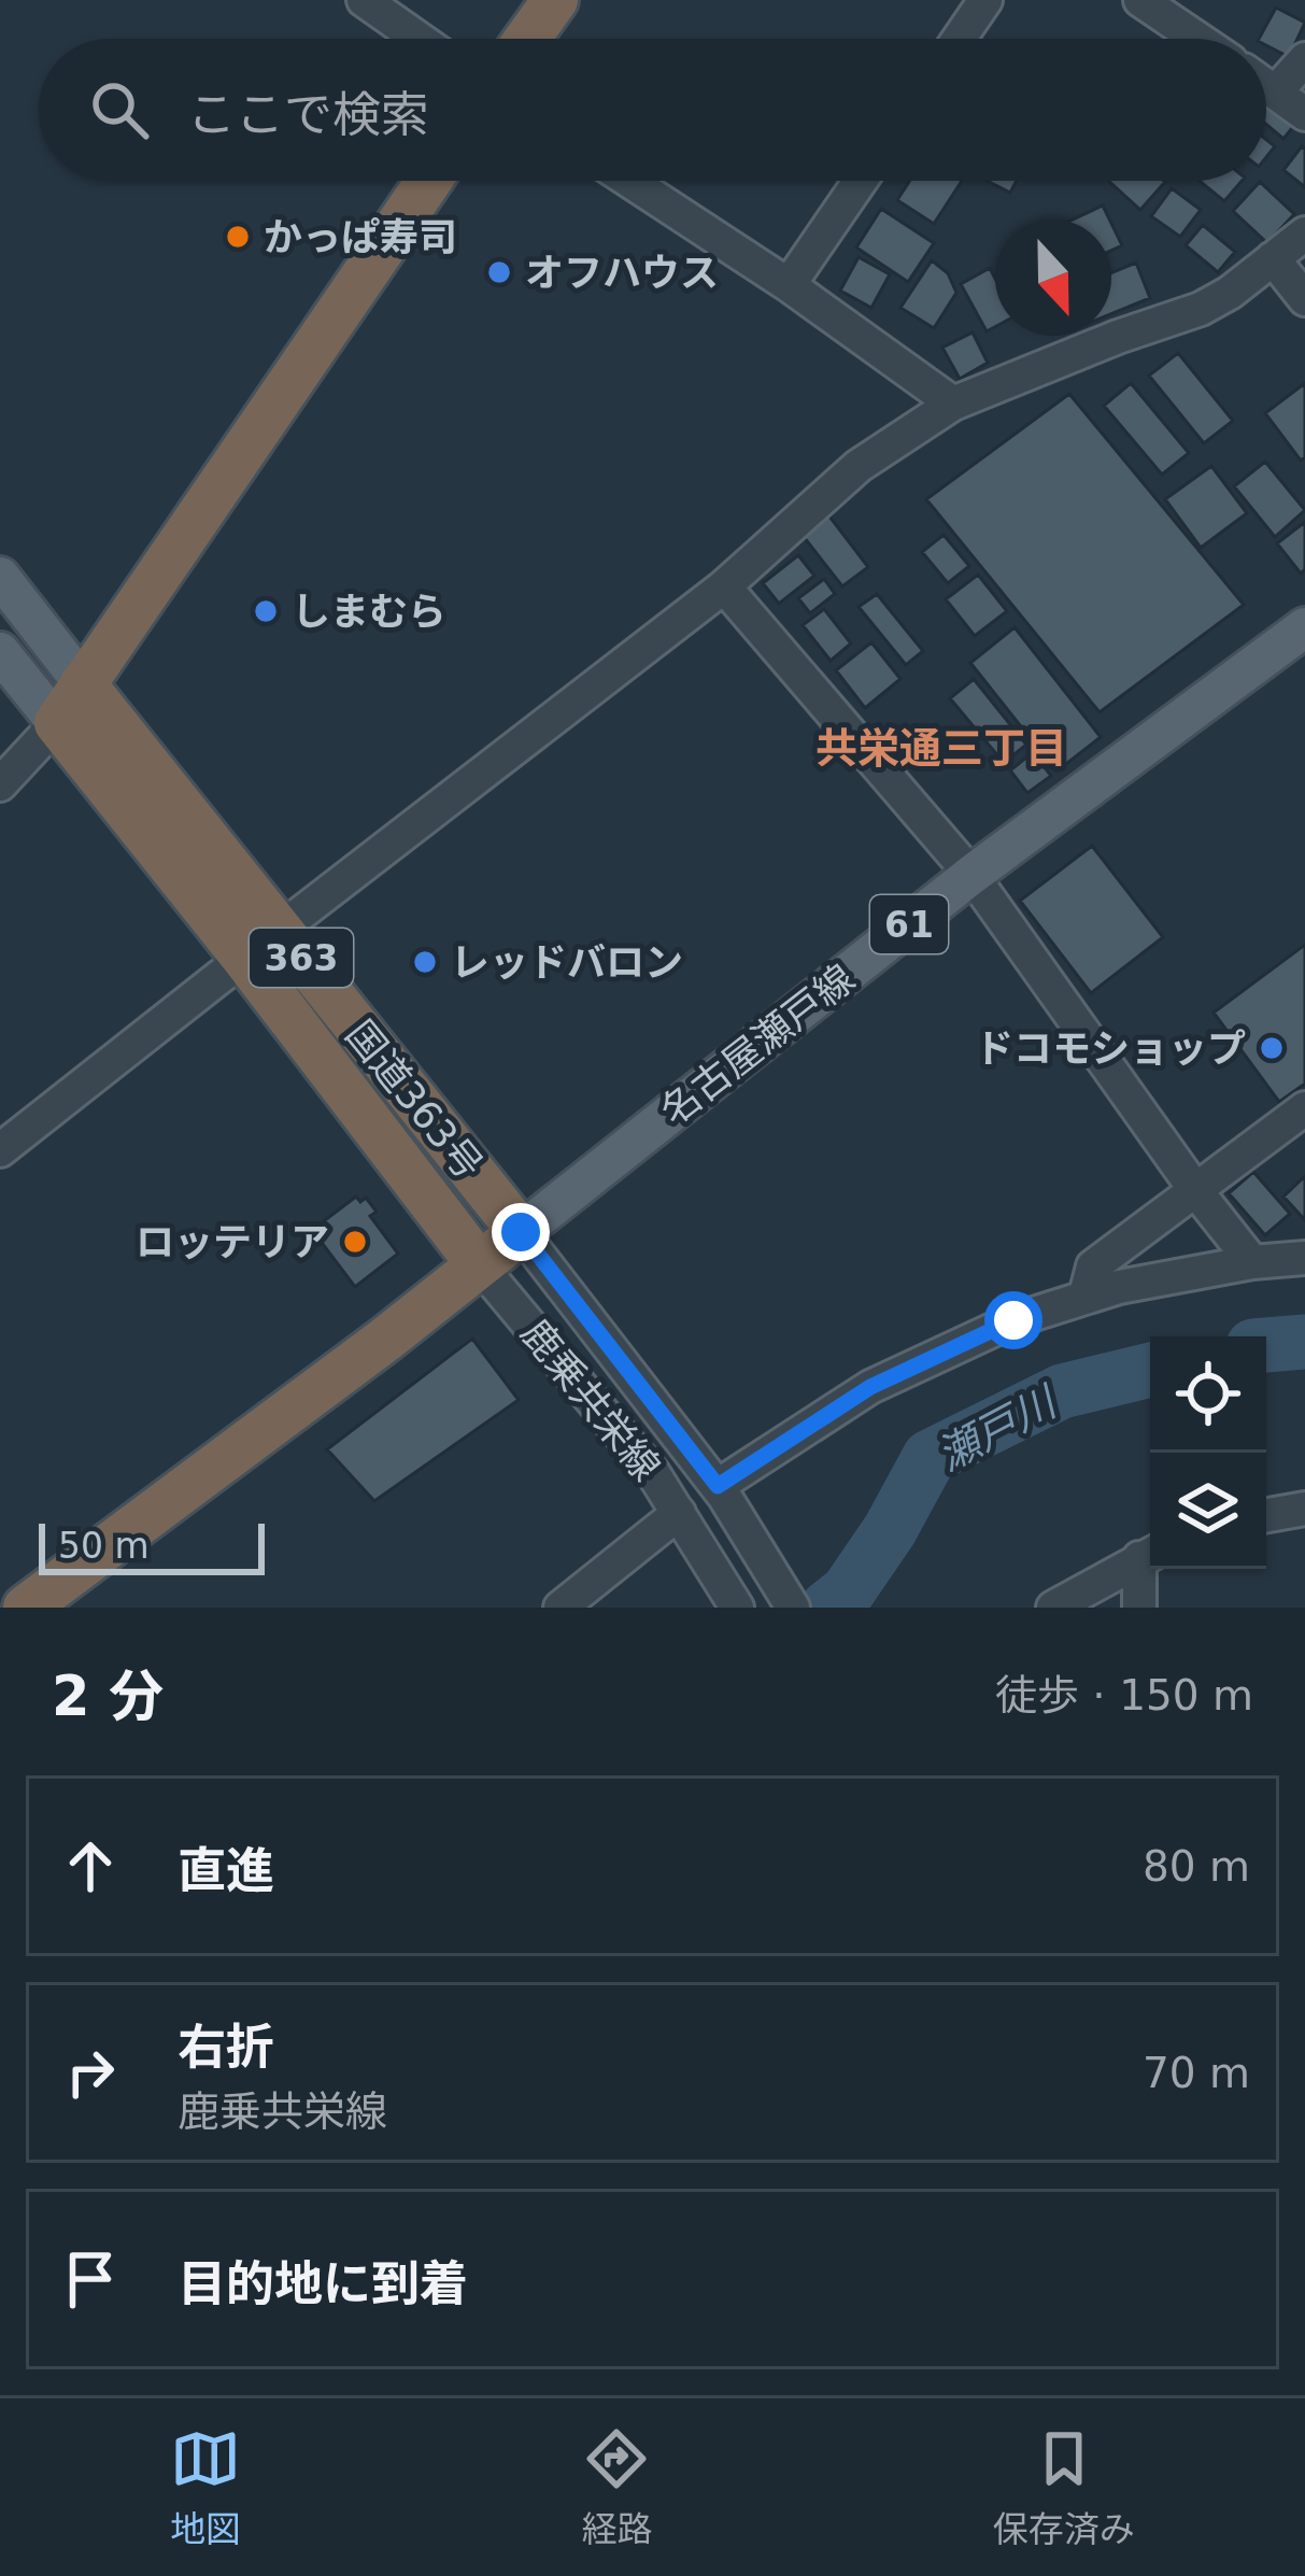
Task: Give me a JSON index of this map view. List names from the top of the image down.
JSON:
{
  "streets": {
    "highway": ["363", "国道363号"],
    "main road": ["61", "名古屋瀬戸線"],
    "street": ["鹿乗共栄線"]
  },
  "crossings": [
    ["名古屋瀬戸線", "国道363号"],
    ["名古屋瀬戸線", "鹿乗共栄線"],
    ["国道363号", "鹿乗共栄線"]
  ],
  "districts": ["共栄通三丁目"],
  "water": ["瀬戸川"],
  "places": [
    "かっぱ寿司",
    "オフハウス",
    "しまむら",
    "レッドバロン",
    "ドコモショップ",
    "ロッテリア"
  ],
  "scale_bar": "50 m",
  "north": "bottom",
  "page": {
    "search": "ここで検索",
    "scale": "50 m",
    "heading": ["2 分", "徒歩 · 150 m"],
    "list": [
      ["直進", "80 m"],
      ["右折", "鹿乗共栄線", "70 m"],
      "目的地に到着"
    ],
    "nav": ["地図", "経路", "保存済み"]
  }
}
